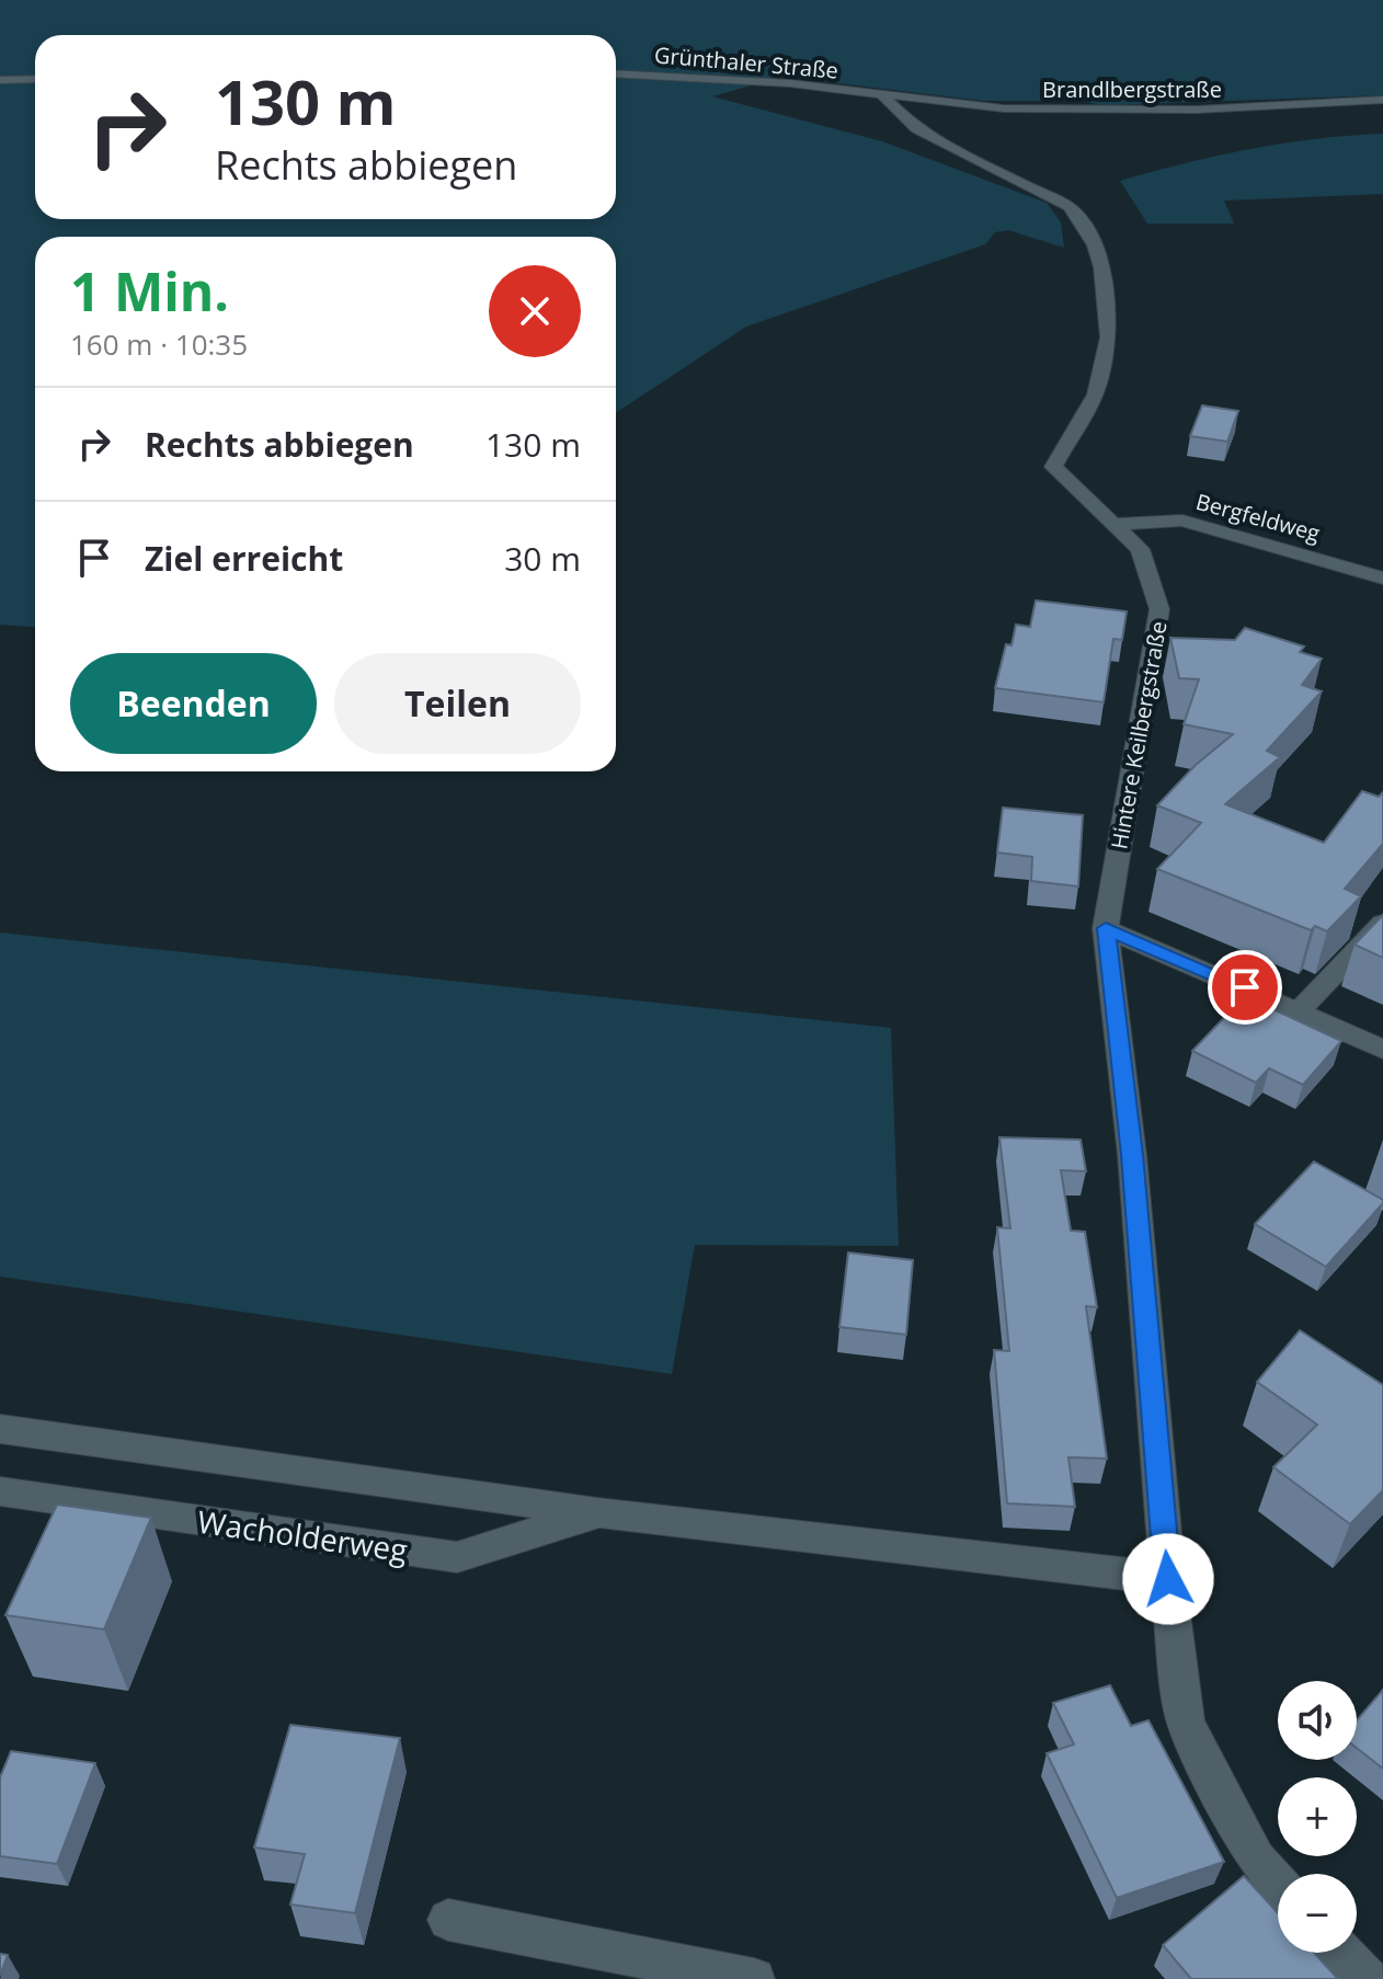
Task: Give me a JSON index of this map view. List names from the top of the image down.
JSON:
{
  "streets": {
    "street": [
      "Grünthaler Straße",
      "Brandlbergstraße",
      "Bergfeldweg",
      "Hintere Keilbergstraße",
      "Wacholderweg"
    ]
  },
  "crossings": [
    ["Grünthaler Straße", "Brandlbergstraße"],
    ["Grünthaler Straße", "Hintere Keilbergstraße"],
    ["Brandlbergstraße", "Hintere Keilbergstraße"],
    ["Bergfeldweg", "Hintere Keilbergstraße"],
    ["Hintere Keilbergstraße", "Wacholderweg"]
  ],
  "page": {
    "turn": ["130 m", "Rechts abbiegen"],
    "heading": ["1 Min.", "160 m · 10:35"],
    "list": [
      {
        "name": "Rechts abbiegen",
        "value": "130 m"
      },
      {
        "name": "Ziel erreicht",
        "value": "30 m"
      }
    ],
    "buttons": ["Beenden", "Teilen"],
    "map_buttons": ["+", "−"]
  }
}
